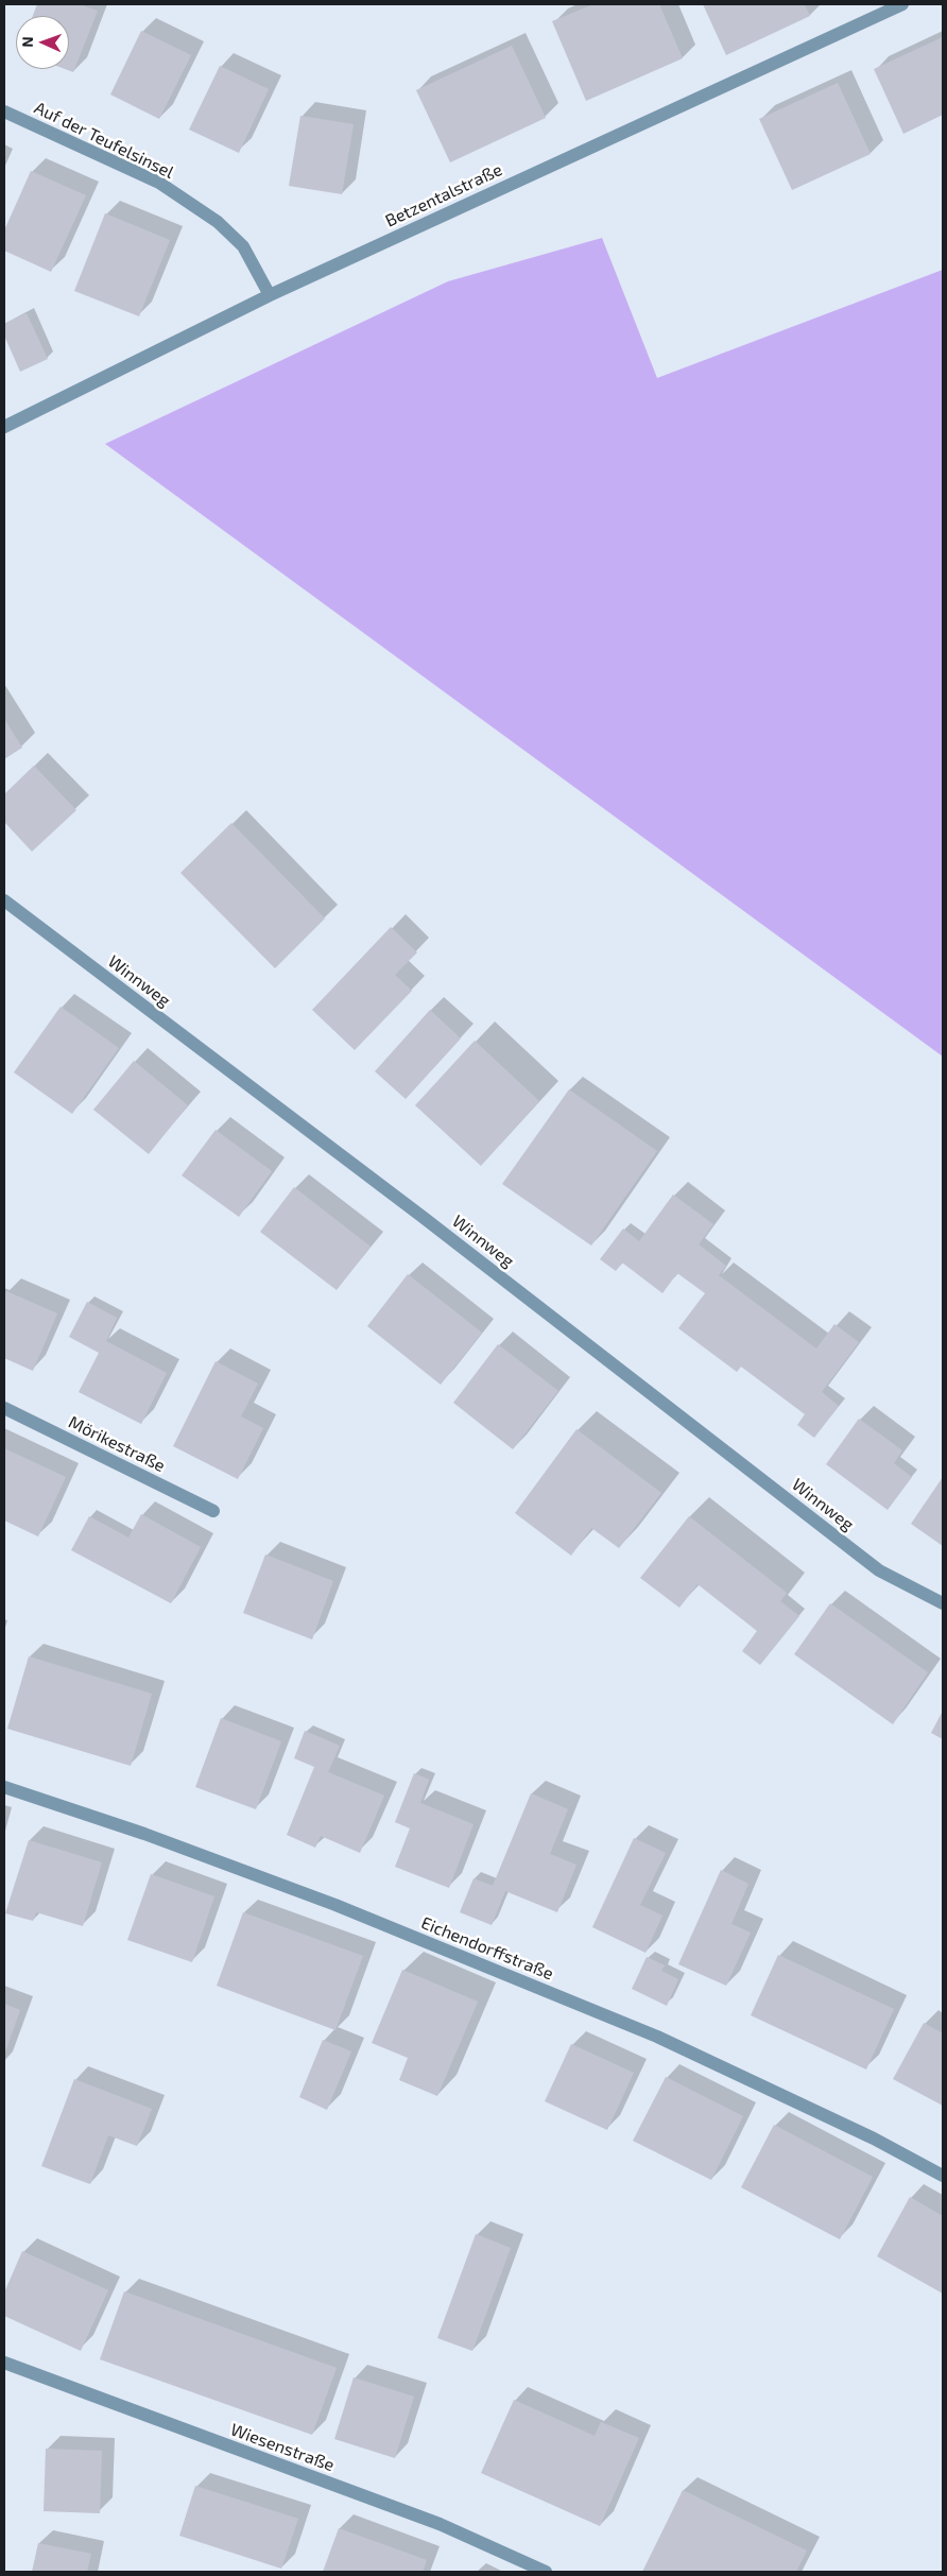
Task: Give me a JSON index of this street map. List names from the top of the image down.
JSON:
{
  "streets": {
    "street": [
      "Auf der Teufelsinsel",
      "Betzentalstraße",
      "Winnweg",
      "Mörikestraße",
      "Eichendorffstraße",
      "Wiesenstraße"
    ]
  },
  "crossings": [
    ["Auf der Teufelsinsel", "Betzentalstraße"]
  ],
  "north": "left"
}
